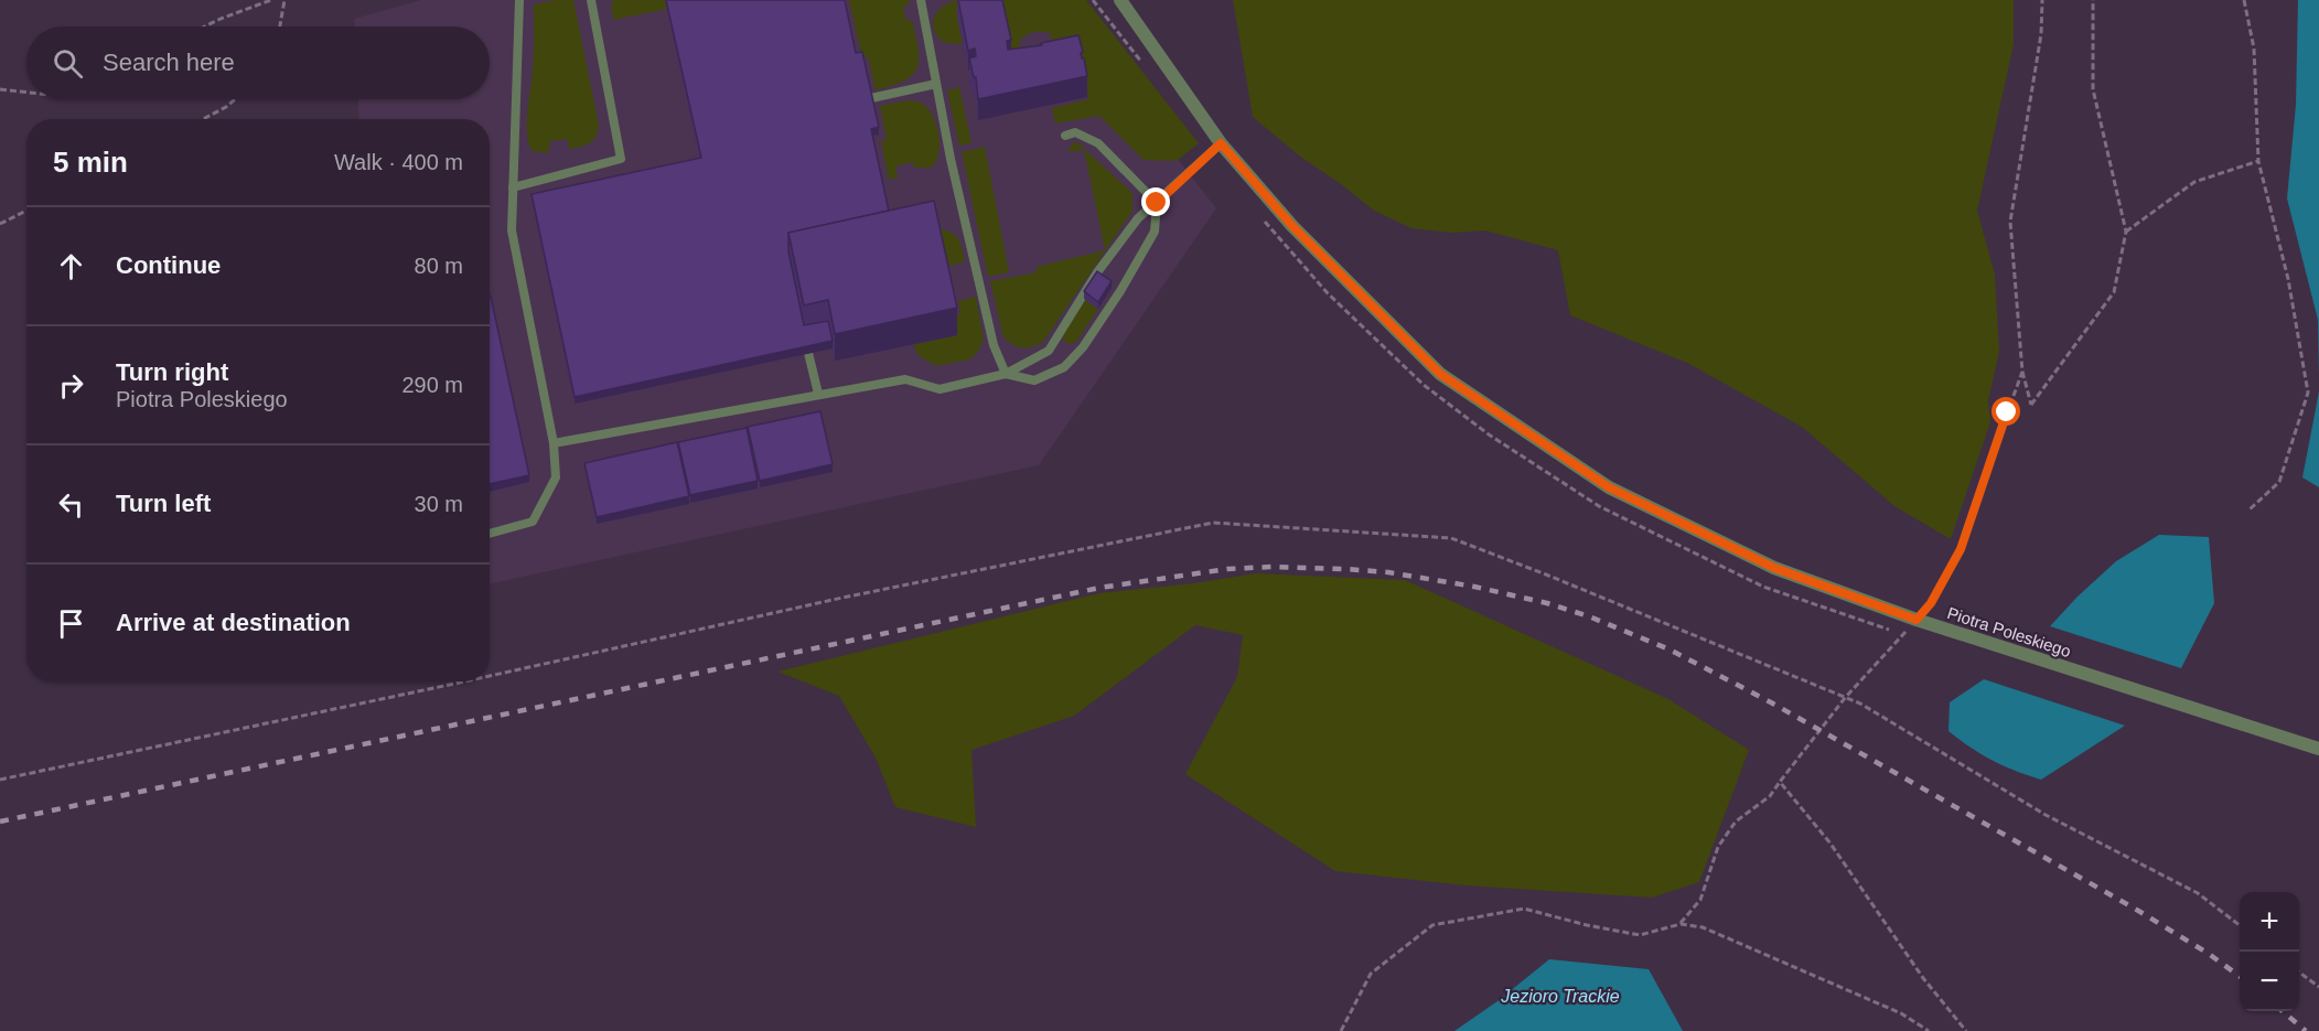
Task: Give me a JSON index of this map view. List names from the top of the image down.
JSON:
{
  "streets": {
    "street": ["Piotra Poleskiego"]
  },
  "water": ["Jezioro Trackie"],
  "page": {
    "search": "Search here",
    "heading": ["5 min", "Walk · 400 m"],
    "list": [
      ["Continue", "80 m"],
      ["Turn right", "Piotra Poleskiego", "290 m"],
      ["Turn left", "30 m"],
      "Arrive at destination"
    ],
    "map_buttons": ["+", "−"]
  }
}
